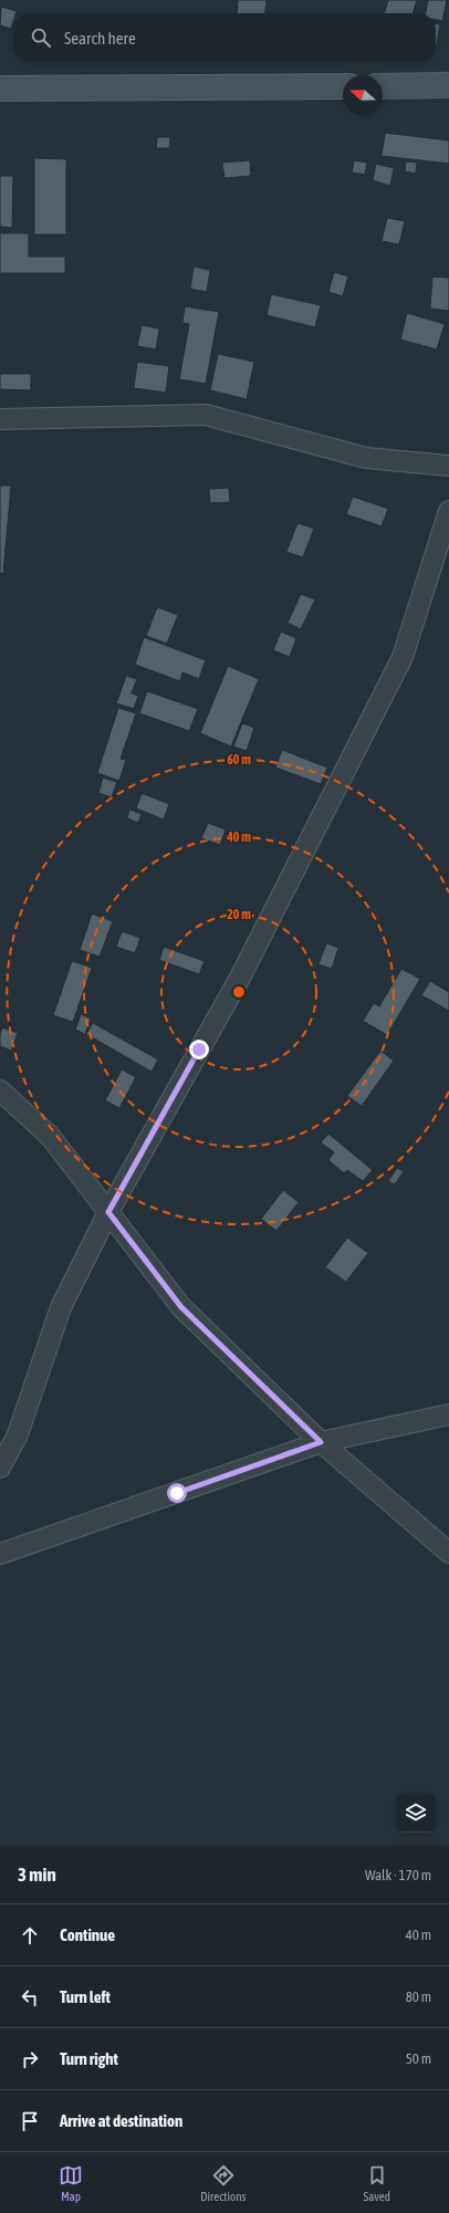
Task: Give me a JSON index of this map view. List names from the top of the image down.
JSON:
{
  "north": "left",
  "page": {
    "search": "Search here",
    "heading": ["3 min", "Walk · 170 m"],
    "list": [
      ["Continue", "40 m"],
      ["Turn left", "80 m"],
      ["Turn right", "50 m"],
      "Arrive at destination"
    ],
    "nav": ["Map", "Directions", "Saved"]
  },
  "rings": ["60 m", "40 m", "20 m"]
}
